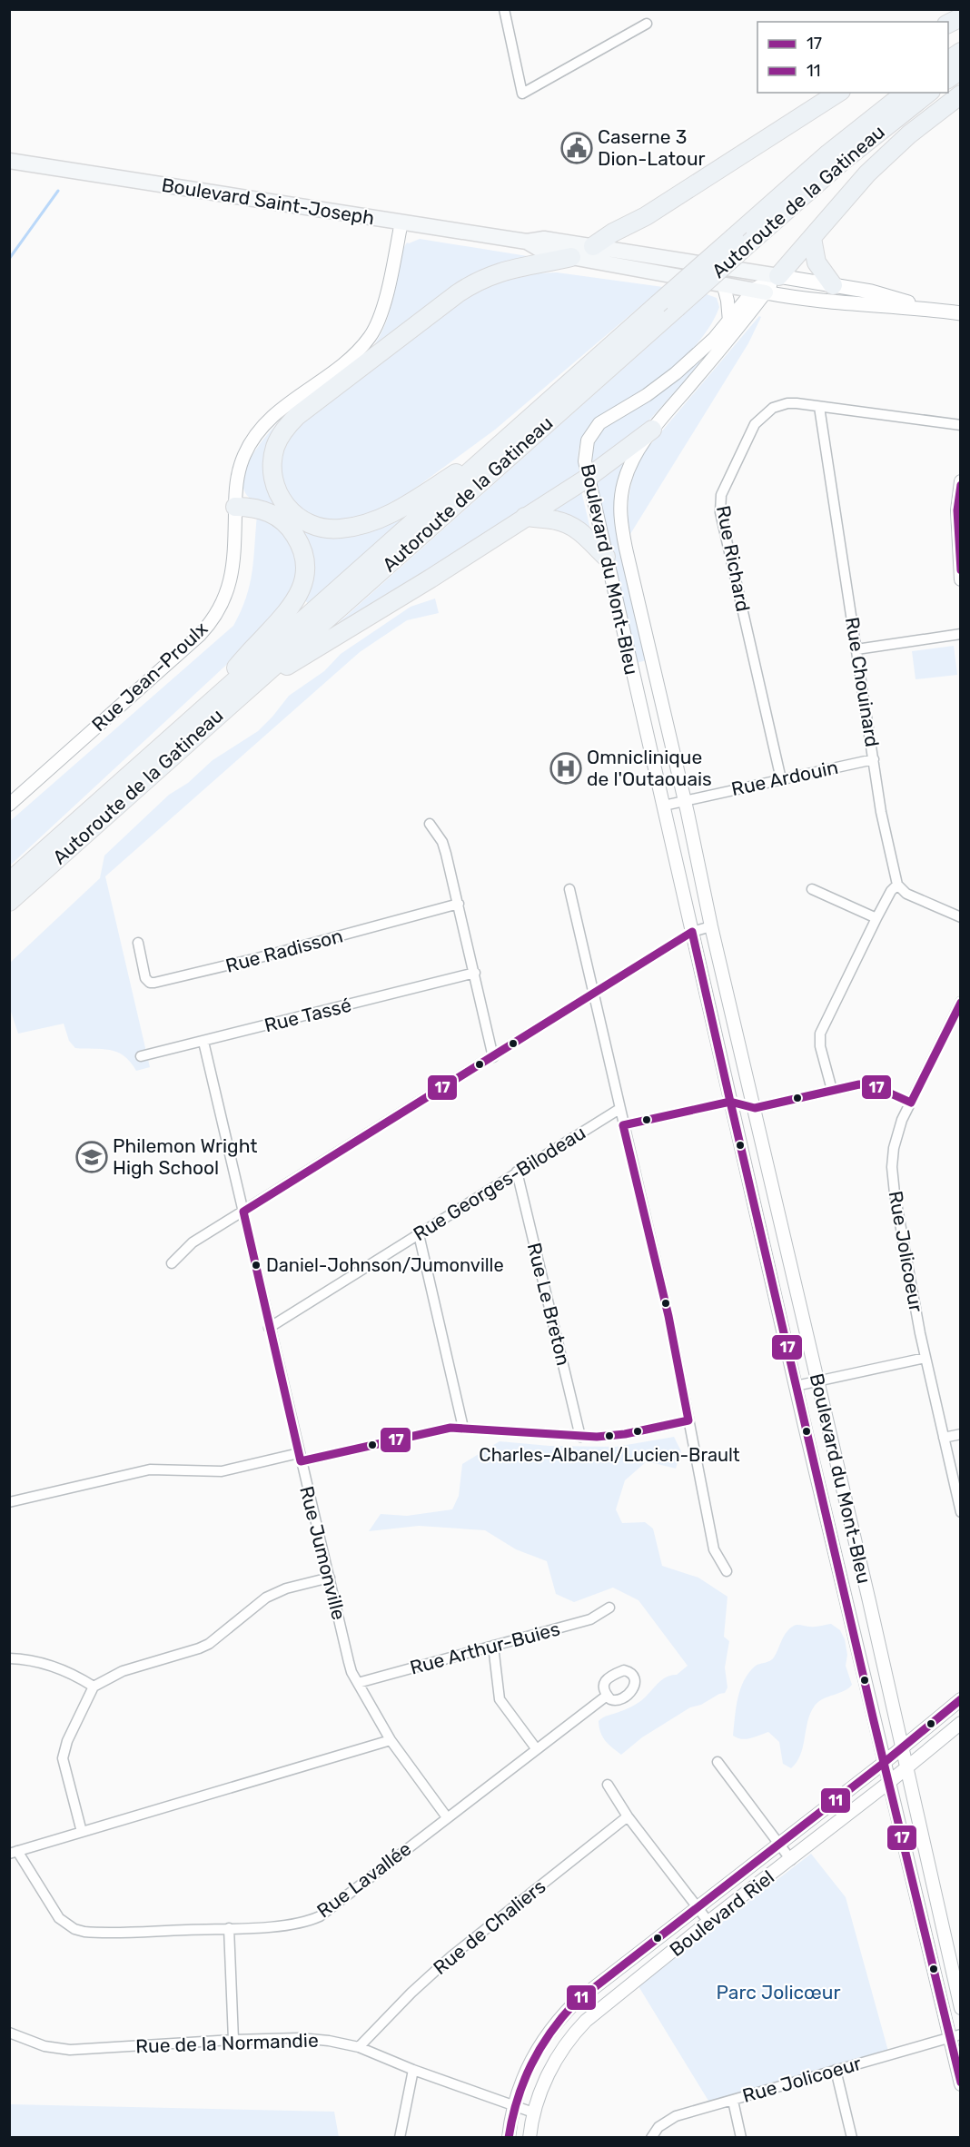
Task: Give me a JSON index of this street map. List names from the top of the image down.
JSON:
{
  "streets": {
    "highway": ["Autoroute de la Gatineau"],
    "main road": ["Boulevard Saint-Joseph"],
    "street": [
      "Rue Richard",
      "Boulevard du Mont-Bleu",
      "Rue Jean-Proulx",
      "Rue Chouinard",
      "Rue Ardouin",
      "Rue Radisson",
      "Rue Tassé",
      "Rue Georges-Bilodeau",
      "Rue Jolicoeur",
      "Rue Le Breton",
      "Rue Jumonville",
      "Rue Arthur-Buies",
      "Rue Lavallée",
      "Boulevard Riel",
      "Rue de Chaliers",
      "Rue de la Normandie"
    ]
  },
  "crossings": [
    ["Boulevard Saint-Joseph", "Boulevard du Mont-Bleu"],
    ["Boulevard Saint-Joseph", "Rue Jean-Proulx"],
    ["Rue Richard", "Rue Chouinard"],
    ["Rue Richard", "Rue Ardouin"],
    ["Boulevard du Mont-Bleu", "Rue Ardouin"],
    ["Boulevard du Mont-Bleu", "Rue Jolicoeur"],
    ["Boulevard du Mont-Bleu", "Boulevard Riel"],
    ["Rue Chouinard", "Rue Ardouin"],
    ["Rue Tassé", "Rue Jumonville"],
    ["Rue Georges-Bilodeau", "Rue Le Breton"],
    ["Rue Georges-Bilodeau", "Rue Jumonville"],
    ["Rue Jumonville", "Rue Arthur-Buies"],
    ["Rue Jumonville", "Rue Lavallée"],
    ["Boulevard Riel", "Rue de la Normandie"],
    ["Rue de Chaliers", "Rue de la Normandie"]
  ],
  "parks": ["Parc Jolicœur"],
  "places": {
    "public building": ["Caserne 3 Dion-Latour"],
    "hospital": ["Omniclinique de l'Outaouais"],
    "school or university": ["Philemon Wright High School"],
    "other": ["Daniel-Johnson/Jumonville", "Charles-Albanel/Lucien-Brault"]
  },
  "lines": ["transit line 17", "transit line 11"],
  "legend": ["17", "11"]
}
